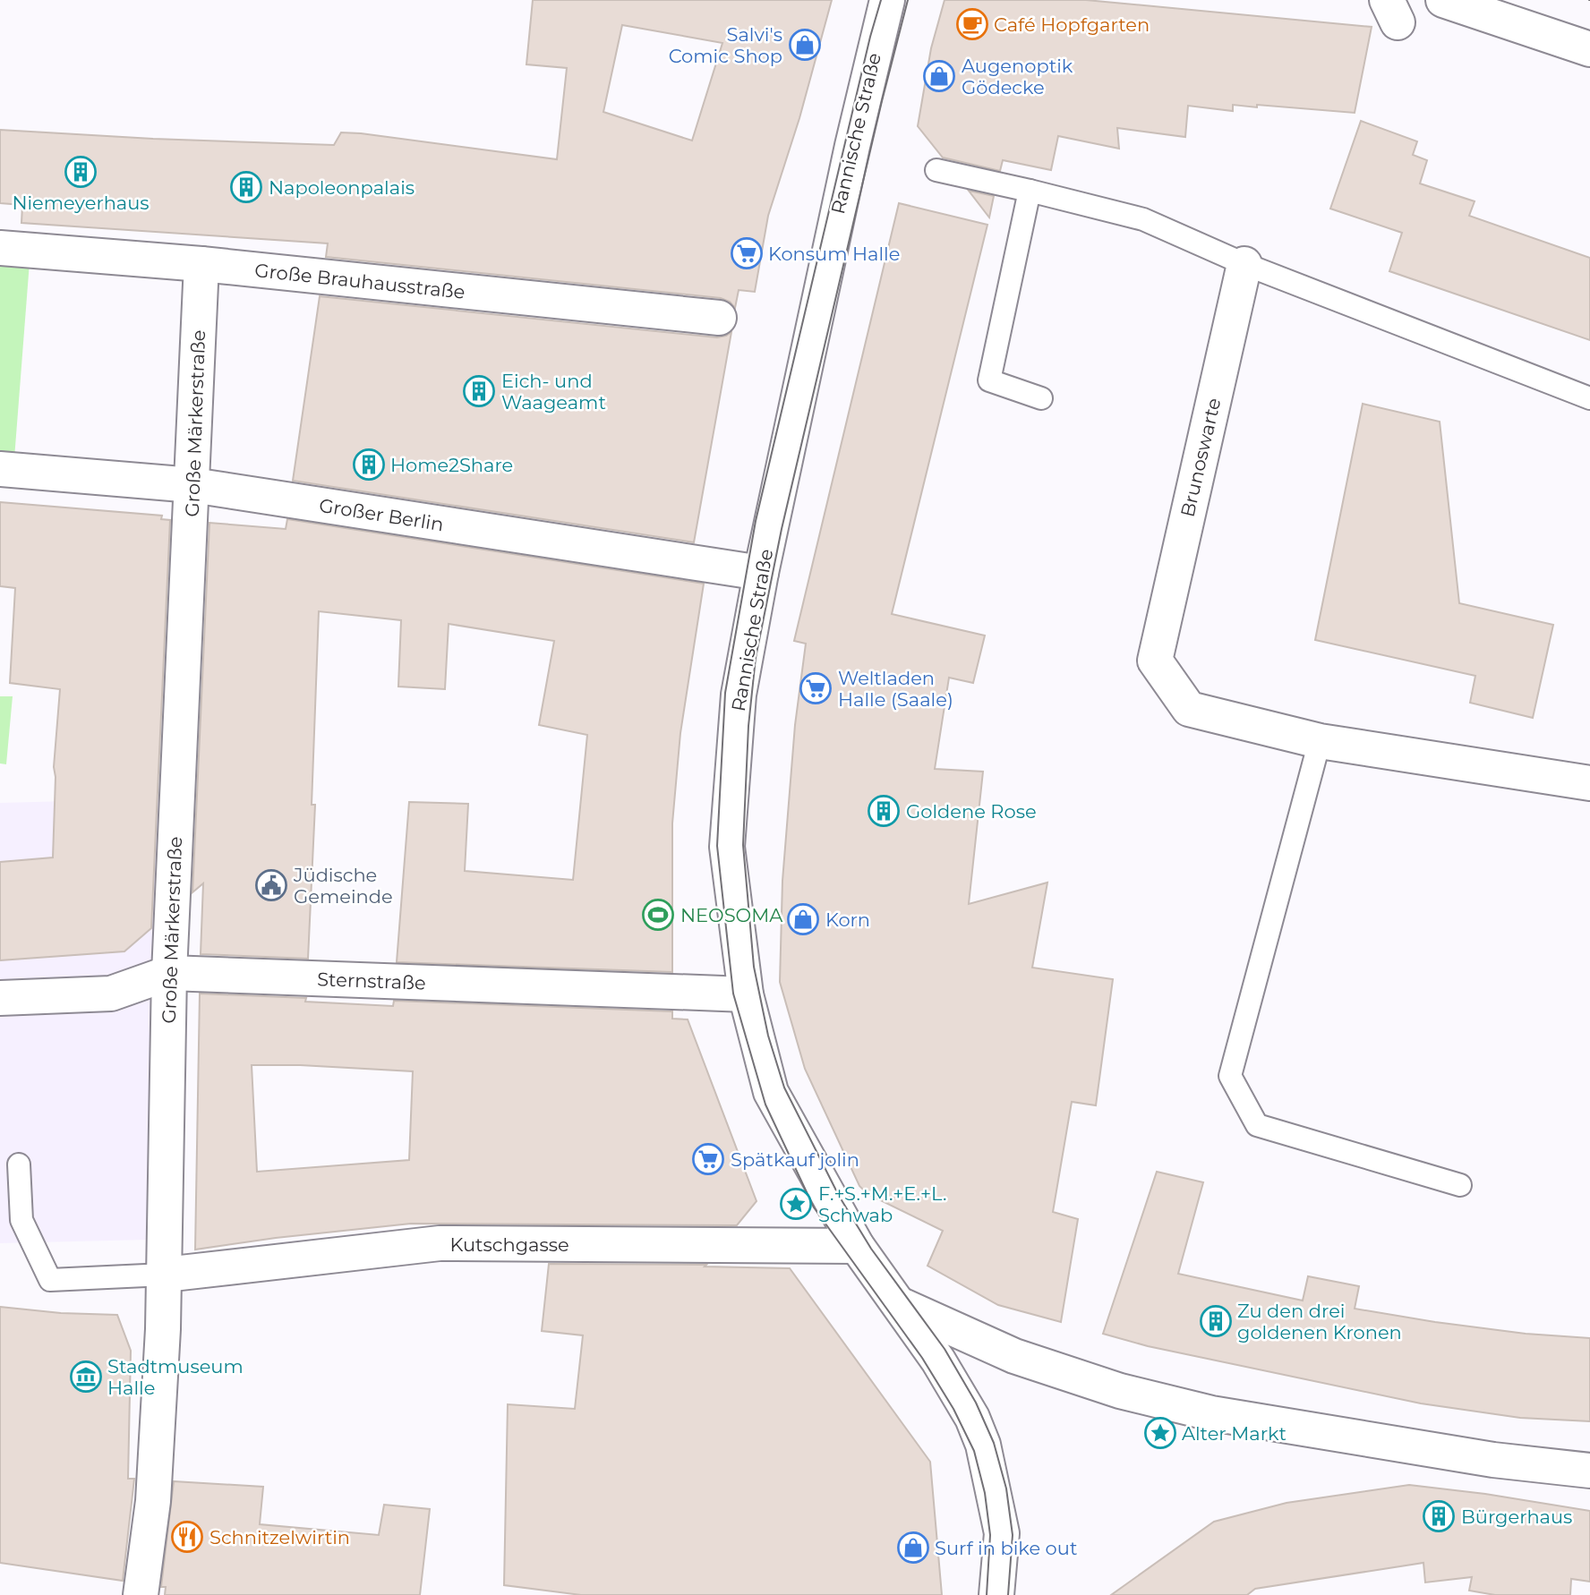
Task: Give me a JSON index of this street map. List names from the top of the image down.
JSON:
{
  "streets": {
    "street": [
      "Rannische Straße",
      "Große Brauhausstraße",
      "Große Märkerstraße",
      "Brunoswarte",
      "Großer Berlin",
      "Sternstraße",
      "Kutschgasse"
    ]
  },
  "crossings": [
    ["Rannische Straße", "Großer Berlin"],
    ["Rannische Straße", "Sternstraße"],
    ["Rannische Straße", "Kutschgasse"],
    ["Große Brauhausstraße", "Große Märkerstraße"],
    ["Große Märkerstraße", "Großer Berlin"],
    ["Große Märkerstraße", "Sternstraße"],
    ["Große Märkerstraße", "Kutschgasse"]
  ],
  "places": {
    "cafe": ["Café Hopfgarten"],
    "shop": [
      "Salvi's Comic Shop",
      "Augenoptik Gödecke",
      "Korn",
      "Surf in bike out"
    ],
    "building": [
      "Niemeyerhaus",
      "Napoleonpalais",
      "Eich- und Waageamt",
      "Home2Share",
      "Goldene Rose",
      "Zu den drei goldenen Kronen",
      "Bürgerhaus"
    ],
    "supermarket": ["Konsum Halle", "Weltladen Halle (Saale)", "Spätkauf jolin"],
    "public building": ["Jüdische Gemeinde"],
    "sports": ["NEOSOMA"],
    "place": ["F.+S.+M.+E.+L. Schwab", "Alter Markt"],
    "museum": ["Stadtmuseum Halle"],
    "restaurant": ["Schnitzelwirtin"]
  }
}
